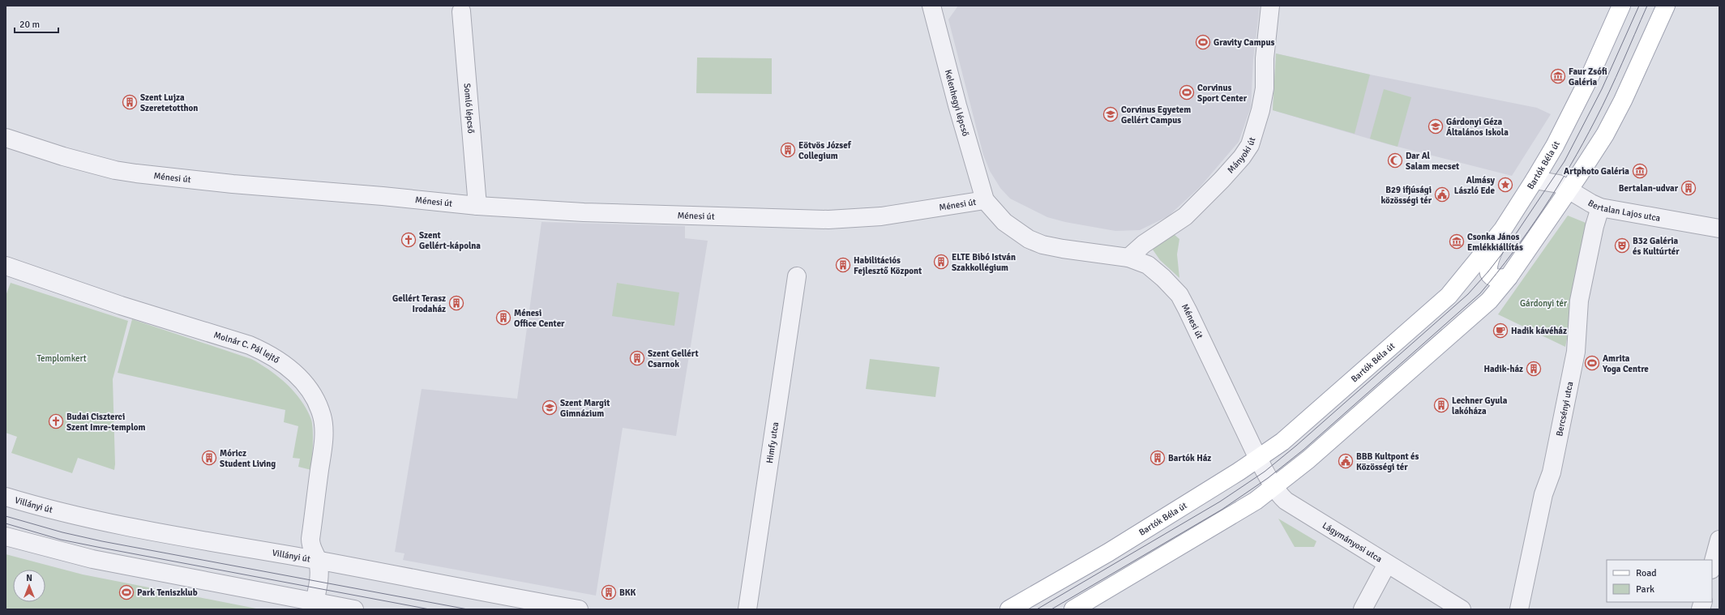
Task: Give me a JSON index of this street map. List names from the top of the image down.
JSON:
{
  "streets": {
    "main road": ["Bartók Béla út"],
    "street": [
      "Kelenhegyi lépcső",
      "Somló lépcső",
      "Mányoki út",
      "Ménesi út",
      "Bertalan Lajos utca",
      "Molnár C. Pál lejtő",
      "Bercsényi utca",
      "Himfy utca",
      "Villányi út",
      "Lágymányosi utca"
    ]
  },
  "crossings": [
    ["Kelenhegyi lépcső", "Ménesi út"],
    ["Somló lépcső", "Ménesi út"],
    ["Mányoki út", "Ménesi út"],
    ["Bartók Béla út", "Ménesi út"],
    ["Bartók Béla út", "Bertalan Lajos utca"],
    ["Bartók Béla út", "Lágymányosi utca"],
    ["Ménesi út", "Lágymányosi utca"],
    ["Bertalan Lajos utca", "Bercsényi utca"],
    ["Molnár C. Pál lejtő", "Villányi út"]
  ],
  "parks": ["Gárdonyi tér", "Templomkert"],
  "places": {
    "sports": [
      "Gravity Campus",
      "Corvinus Sport Center",
      "Amrita Yoga Centre",
      "Park Teniszklub"
    ],
    "museum": ["Faur Zsófi Galéria", "Artphoto Galéria", "Csonka János Emlékkiállítás"],
    "building": [
      "Szent Lujza Szeretetotthon",
      "Eötvös József Collegium",
      "Bertalan-udvar",
      "ELTE Bibó István Szakkollégium",
      "Habilitációs Fejlesztő Központ",
      "Gellért Terasz Irodaház",
      "Ménesi Office Center",
      "Szent Gellért Csarnok",
      "Hadik-ház",
      "Lechner Gyula lakóháza",
      "Móricz Student Living",
      "Bartók Ház",
      "BKK"
    ],
    "school or university": ["Corvinus Egyetem Gellért Campus", "Gárdonyi Géza Általános Iskola", "Szent Margit Gimnázium"],
    "mosque": ["Dar Al Salam mecset"],
    "place": ["Almásy László Ede"],
    "public building": ["B29 ifjúsági közösségi tér", "BBB Kultpont és Közösségi tér"],
    "church": ["Szent Gellért-kápolna", "Budai Ciszterci Szent Imre-templom"],
    "theatre": ["B32 Galéria és Kultúrtér"],
    "cafe": ["Hadik kávéház"]
  },
  "legend": ["Road", "Park"],
  "scale_bar": "20 m",
  "north": "top"
}
